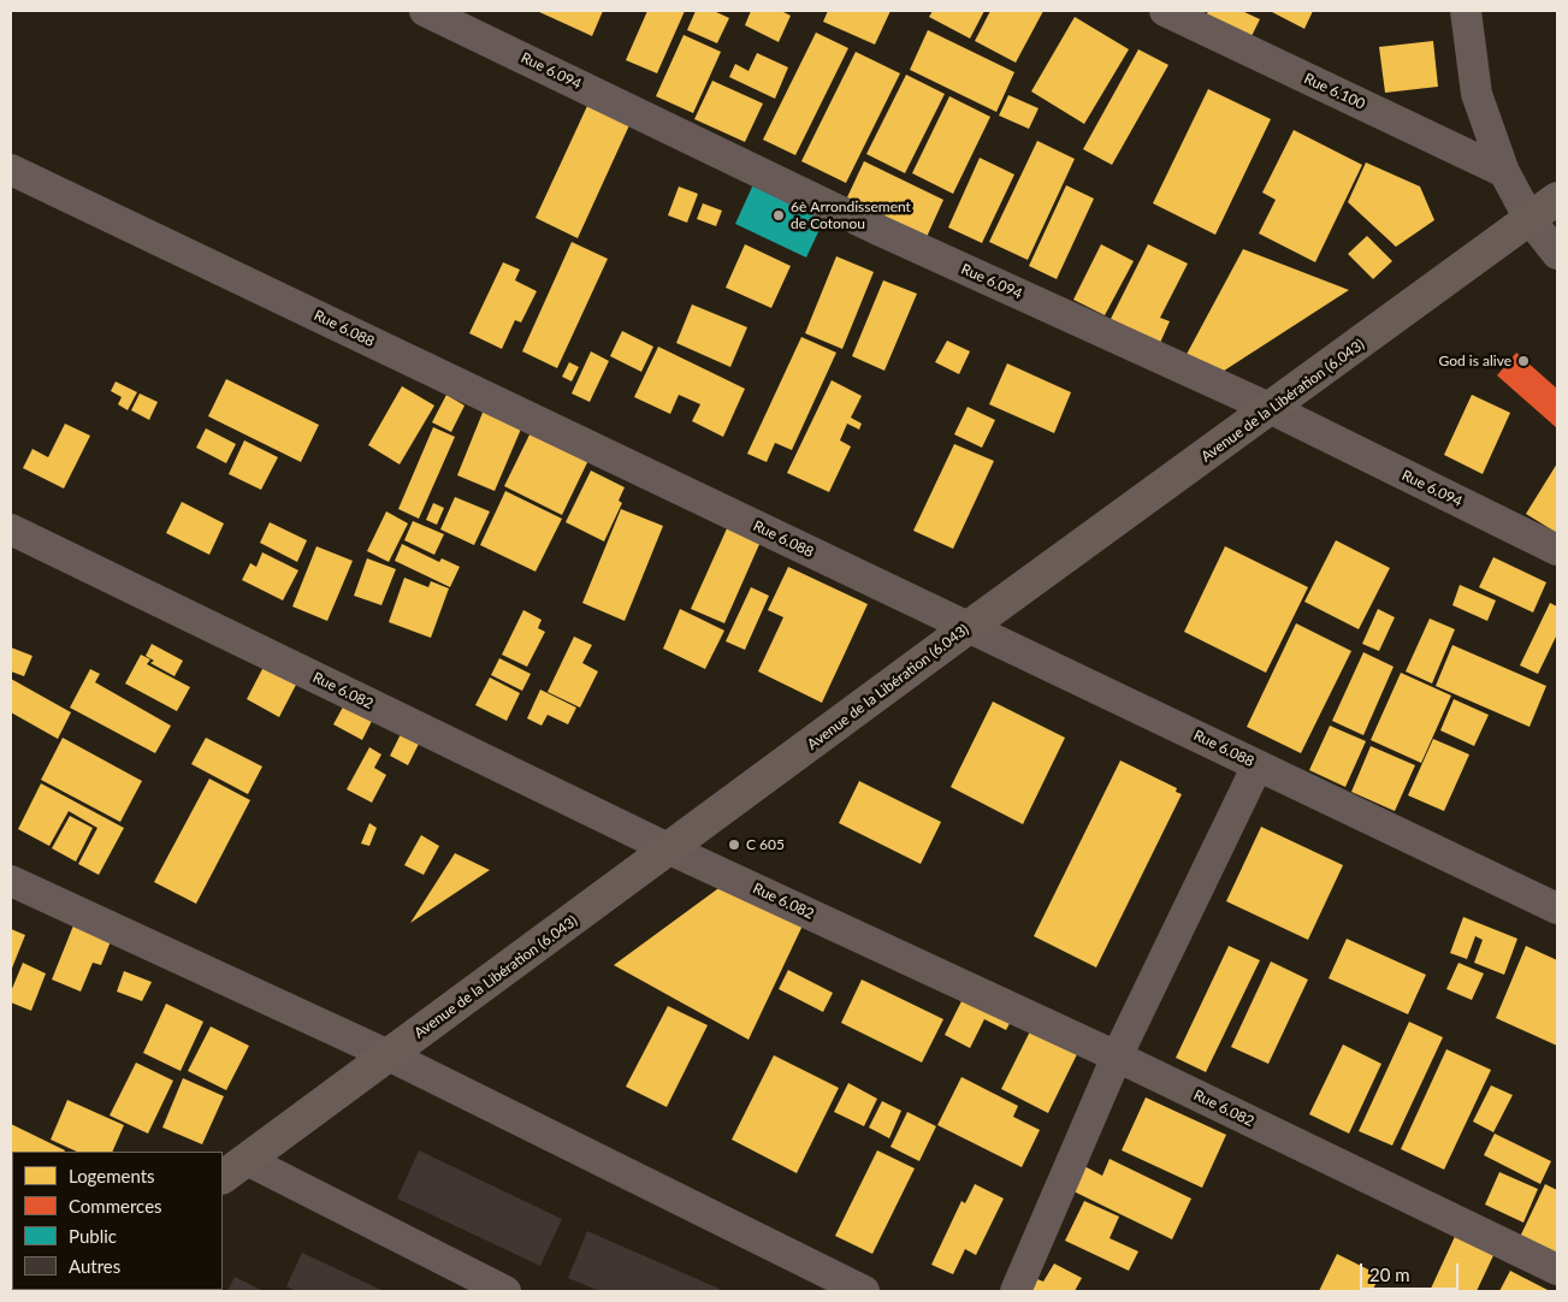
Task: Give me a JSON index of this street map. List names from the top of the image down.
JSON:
{
  "streets": {
    "main road": ["Avenue de la Libération (6.043)"],
    "street": [
      "Rue 6.094",
      "Rue 6.100",
      "Rue 6.088",
      "Rue 6.082"
    ]
  },
  "crossings": [
    ["Rue 6.094", "Avenue de la Libération (6.043)"],
    ["Rue 6.088", "Avenue de la Libération (6.043)"],
    ["Avenue de la Libération (6.043)", "Rue 6.082"]
  ],
  "places": ["6è Arrondissement de Cotonou", "God is alive", "C 605"],
  "legend": [
    "Logements",
    "Commerces",
    "Public",
    "Autres"
  ],
  "scale_bar": "20 m"
}
